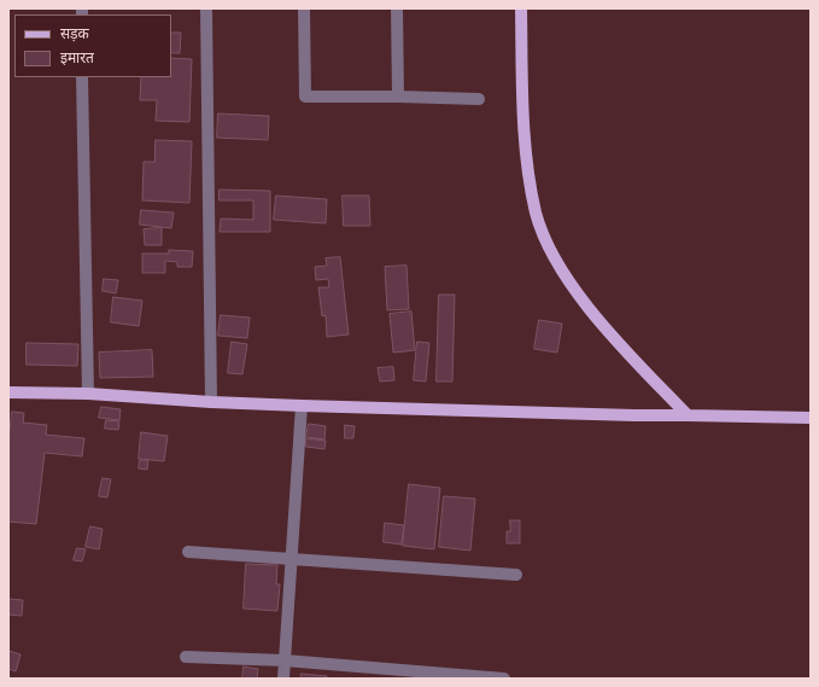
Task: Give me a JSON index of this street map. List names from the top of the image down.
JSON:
{
  "legend": ["सड़क", "इमारत"]
}
